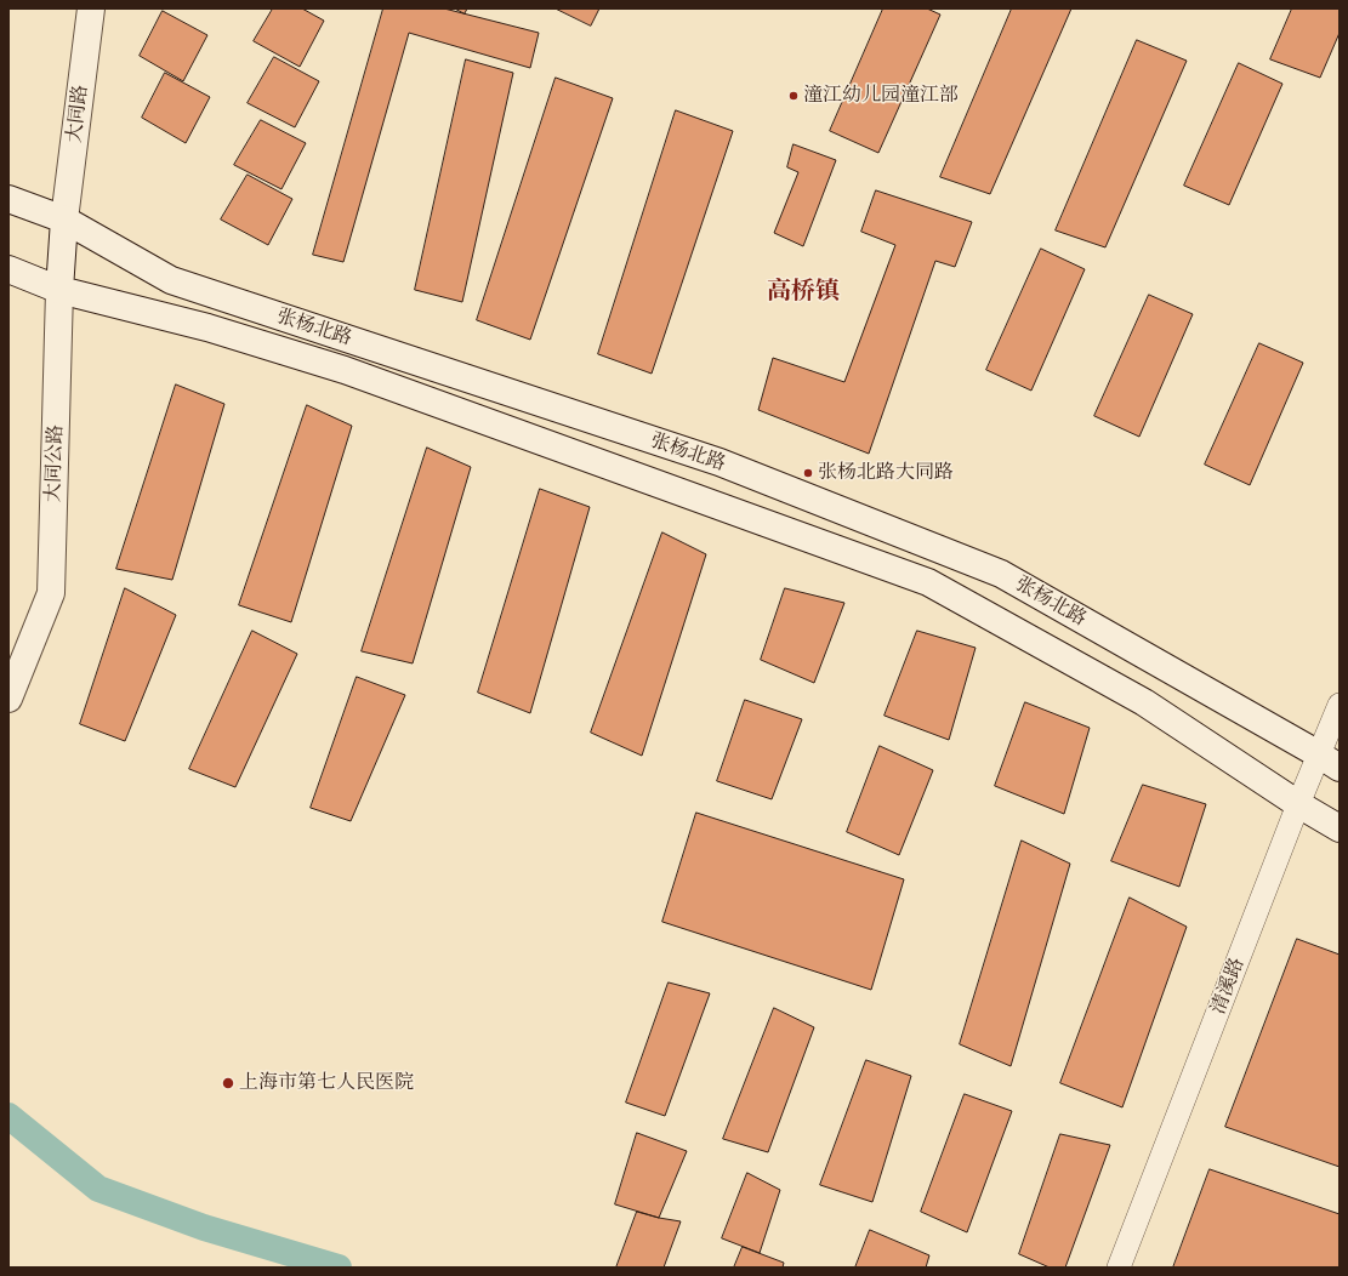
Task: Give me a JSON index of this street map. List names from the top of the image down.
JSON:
{
  "streets": {
    "main road": ["大同路", "张杨北路", "大同公路"],
    "street": ["清溪路"]
  },
  "crossings": [
    ["大同路", "张杨北路"],
    ["大同路", "大同公路"],
    ["张杨北路", "大同公路"],
    ["张杨北路", "清溪路"]
  ],
  "districts": ["高桥镇"],
  "places": ["潼江幼儿园潼江部", "张杨北路大同路", "上海市第七人民医院"]
}
